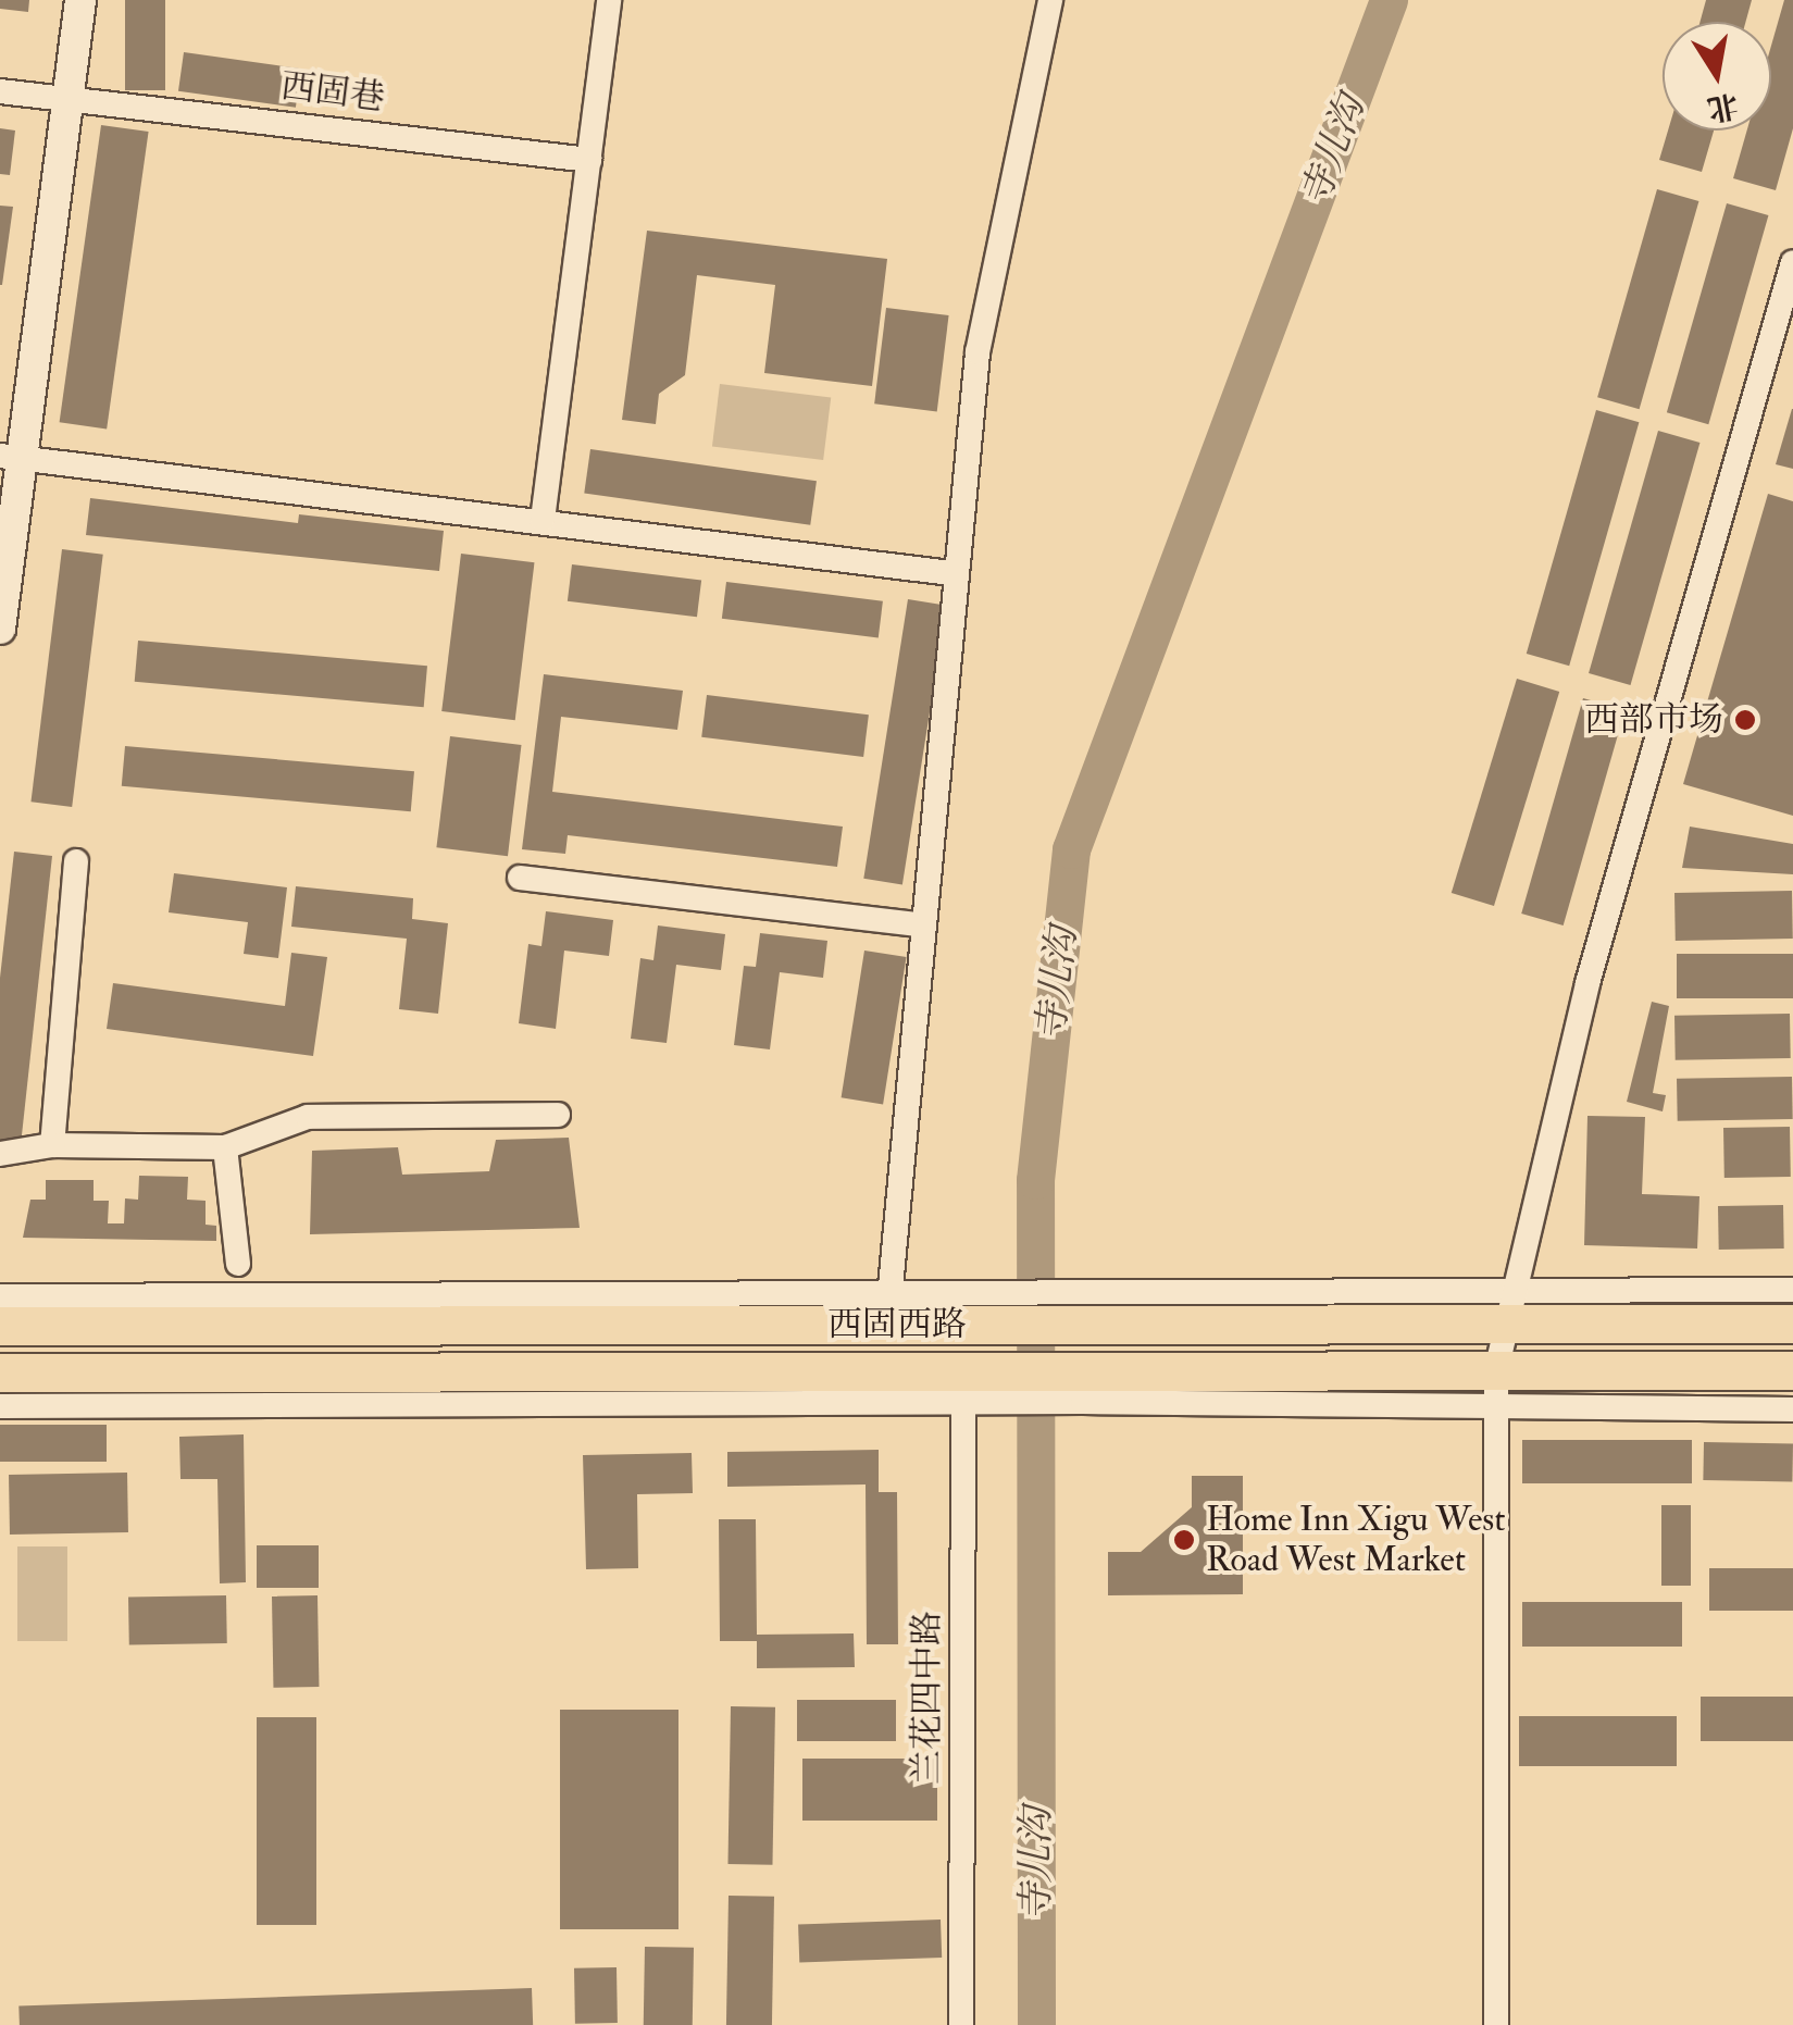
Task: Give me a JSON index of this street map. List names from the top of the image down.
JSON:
{
  "streets": {
    "main road": ["西固西路"],
    "street": ["西固巷", "兰花四中路"]
  },
  "crossings": [
    ["西固西路", "兰花四中路"]
  ],
  "water": ["寺儿沟"],
  "places": ["西部市场", "Home Inn Xigu West Road West Market"],
  "north": "bottom"
}
